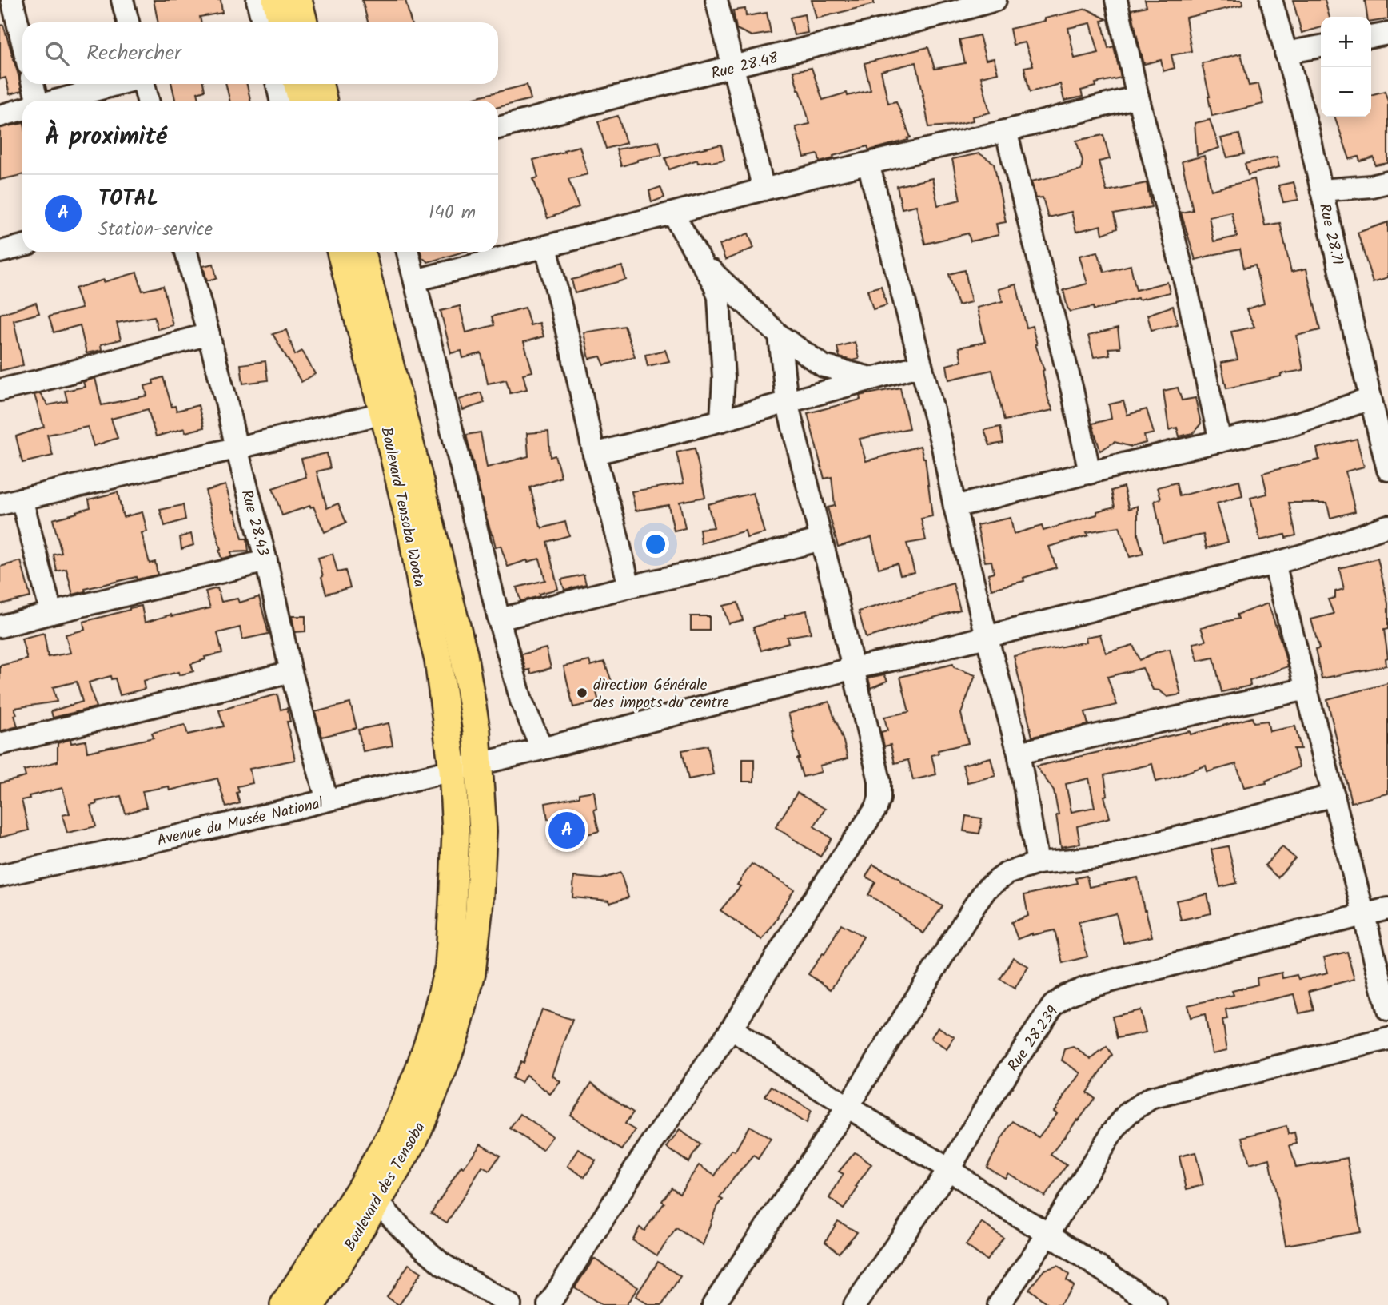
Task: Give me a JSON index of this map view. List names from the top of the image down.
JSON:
{
  "streets": {
    "main road": ["Boulevard Tensoba Woota", "Boulevard des Tensoba"],
    "street": [
      "Rue 28.48",
      "Rue 28.71",
      "Rue 28.43",
      "Avenue du Musée National",
      "Rue 28.239"
    ]
  },
  "crossings": [
    ["Boulevard Tensoba Woota", "Avenue du Musée National"],
    ["Boulevard Tensoba Woota", "Boulevard des Tensoba"],
    ["Rue 28.43", "Avenue du Musée National"],
    ["Avenue du Musée National", "Boulevard des Tensoba"]
  ],
  "places": ["direction Générale des impots du centre"],
  "page": {
    "map_buttons": ["+", "−"],
    "search": "Rechercher",
    "heading": "À proximité",
    "list": [
      {
        "mark": "A",
        "name": "TOTAL",
        "note": "Station-service",
        "value": "140 m"
      }
    ],
    "pins": "A"
  }
}
